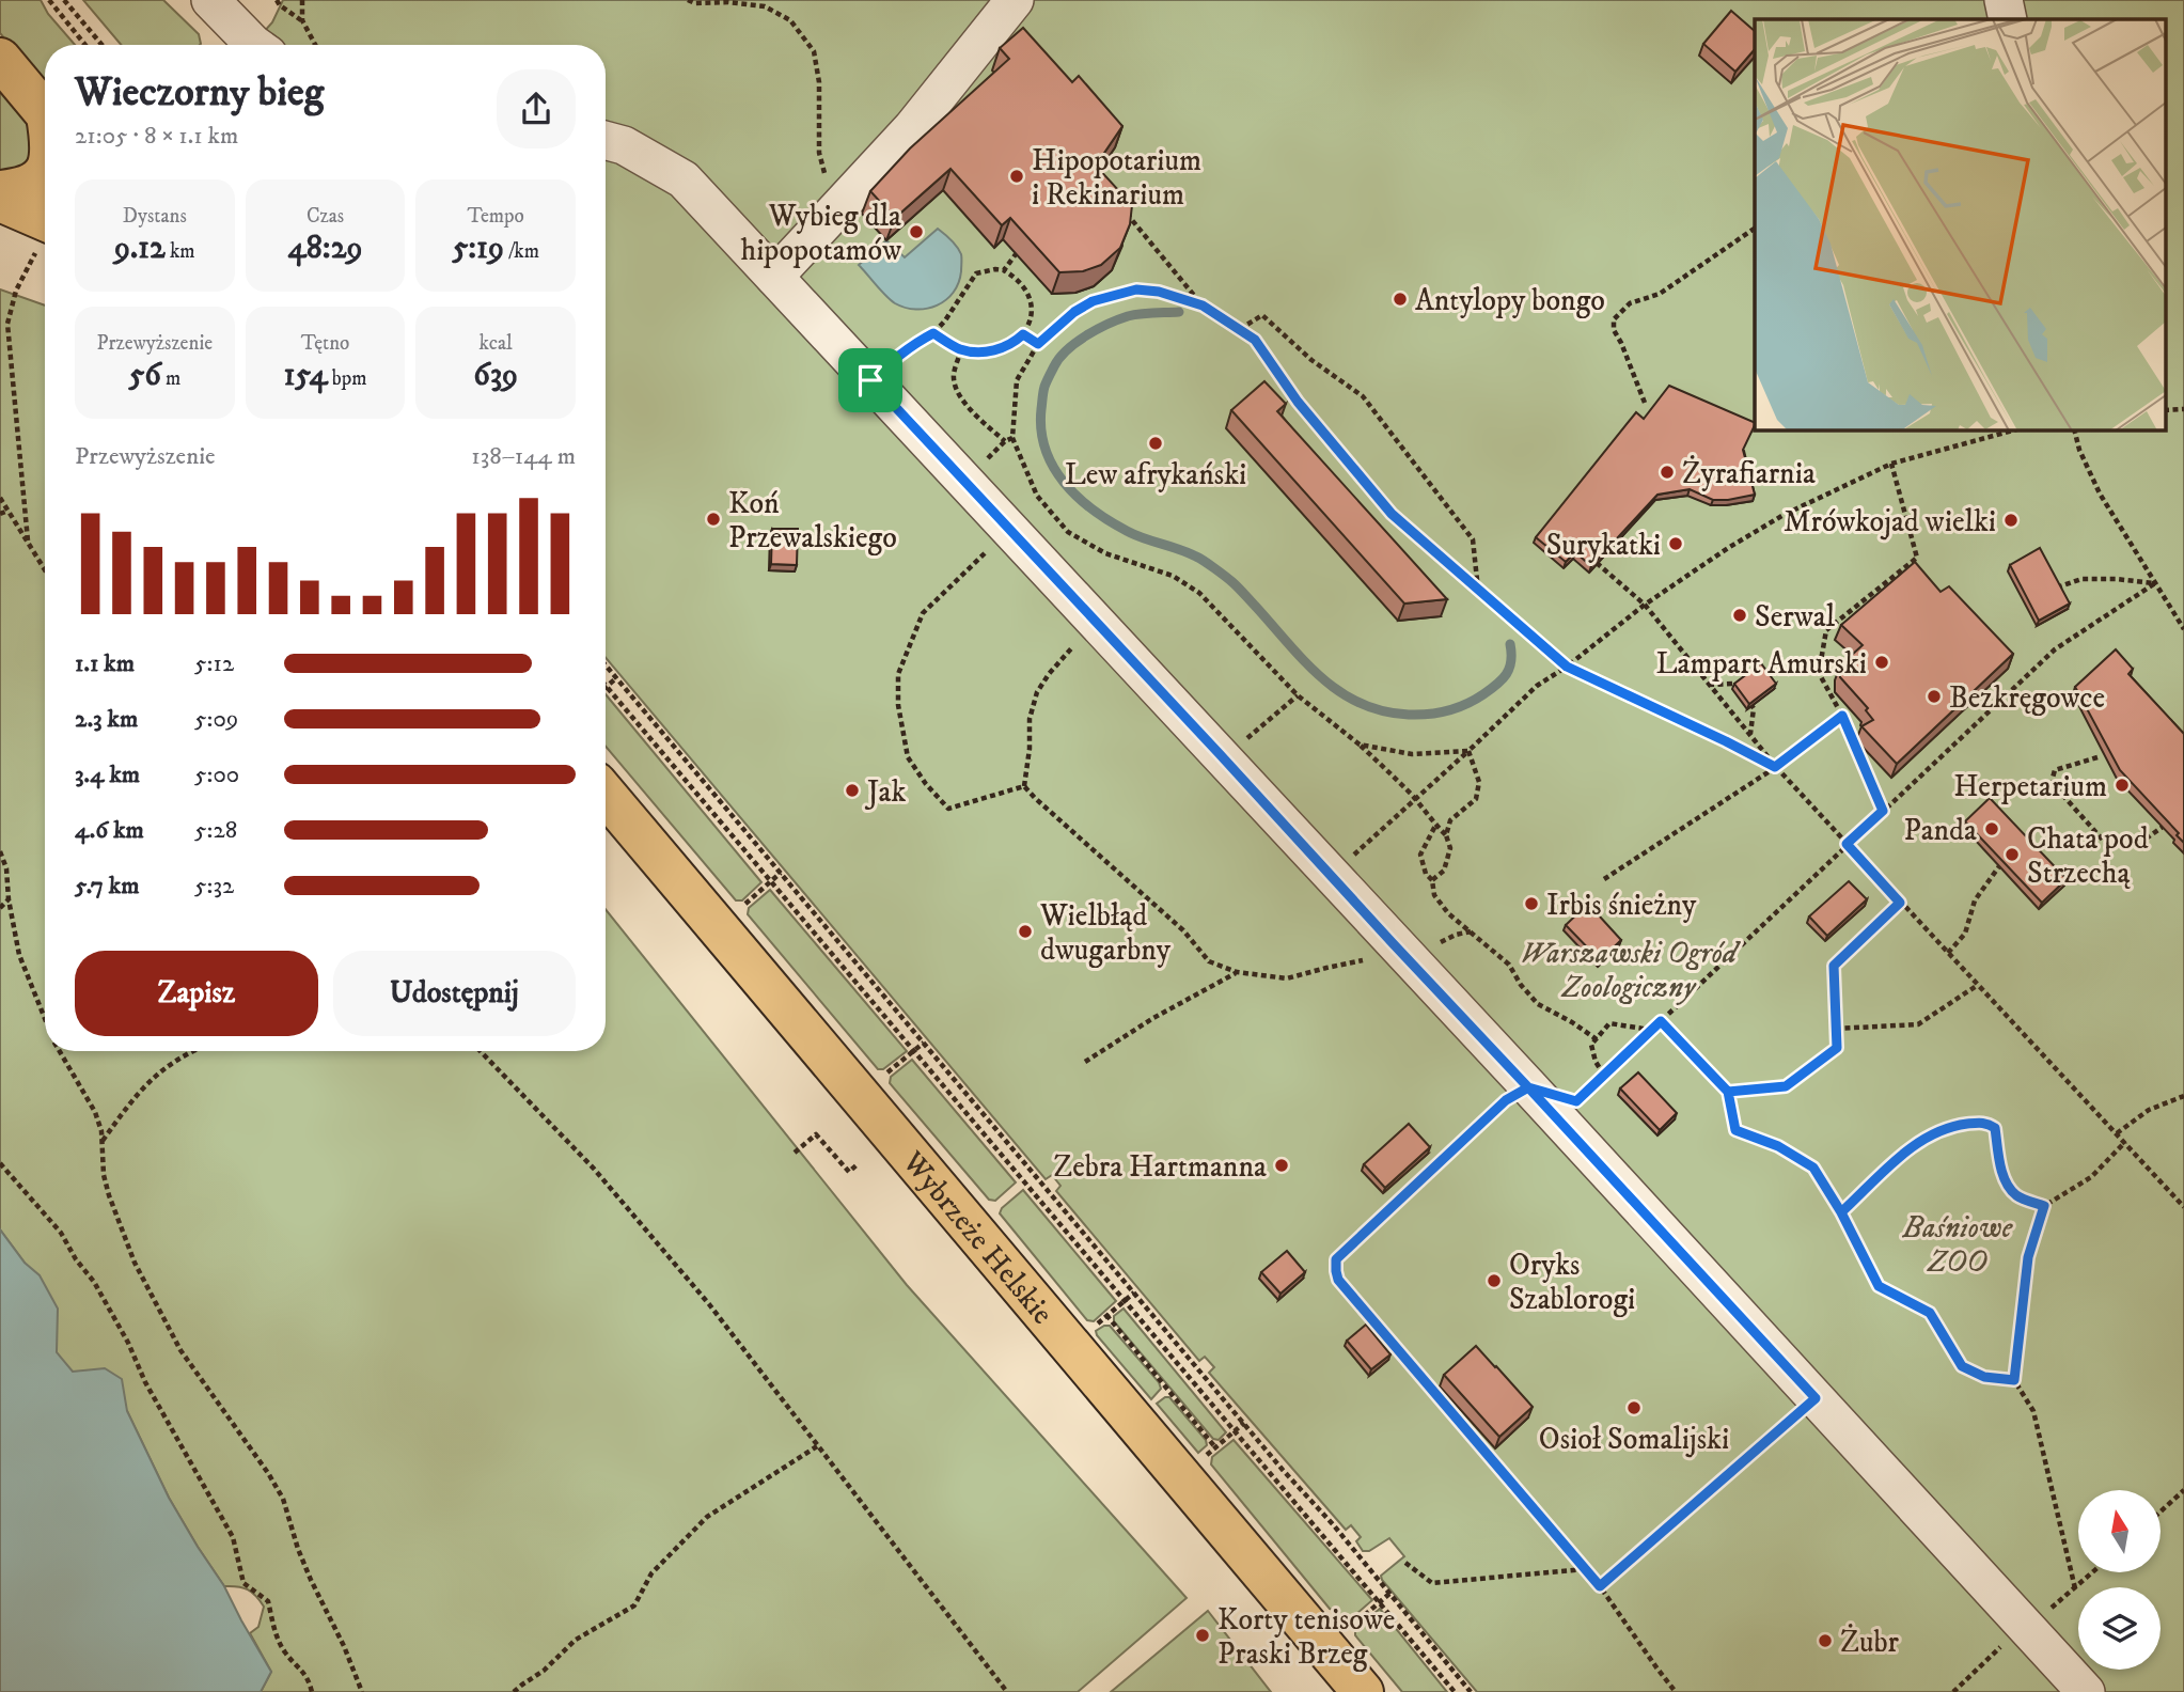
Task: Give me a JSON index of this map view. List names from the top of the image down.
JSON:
{
  "streets": {
    "main road": ["Wybrzeże Helskie"]
  },
  "parks": ["Warszawski Ogród Zoologiczny", "Baśniowe ZOO"],
  "places": [
    "Hipopotarium i Rekinarium",
    "Wybieg dla hipopotamów",
    "Antylopy bongo",
    "Lew afrykański",
    "Żyrafiarnia",
    "Koń Przewalskiego",
    "Mrówkojad wielki",
    "Surykatki",
    "Serwal",
    "Lampart Amurski",
    "Bezkręgowce",
    "Herpetarium",
    "Jak",
    "Panda",
    "Chata pod Strzechą",
    "Irbis śnieżny",
    "Wielbłąd dwugarbny",
    "Zebra Hartmanna",
    "Oryks Szablorogi",
    "Osioł Somalijski",
    "Korty tenisowe Praski Brzeg",
    "Żubr"
  ],
  "north": "top",
  "page": {
    "heading": ["Wieczorny bieg", "21:05 · 8 × 1.1 km"],
    "stats": [
      ["Dystans", "9.12 km"],
      ["Czas", "48:29"],
      ["Tempo", "5:19 /km"],
      ["Przewyższenie", "56 m"],
      ["Tętno", "154 bpm"],
      ["kcal", "639"]
    ],
    "chart": ["Przewyższenie", "138–144 m"],
    "list": [
      {
        "name": "1.1 km",
        "note": "5:12"
      },
      {
        "name": "2.3 km",
        "note": "5:09"
      },
      {
        "name": "3.4 km",
        "note": "5:00"
      },
      {
        "name": "4.6 km",
        "note": "5:28"
      },
      {
        "name": "5.7 km",
        "note": "5:32"
      }
    ],
    "buttons": ["Zapisz", "Udostępnij"]
  }
}
